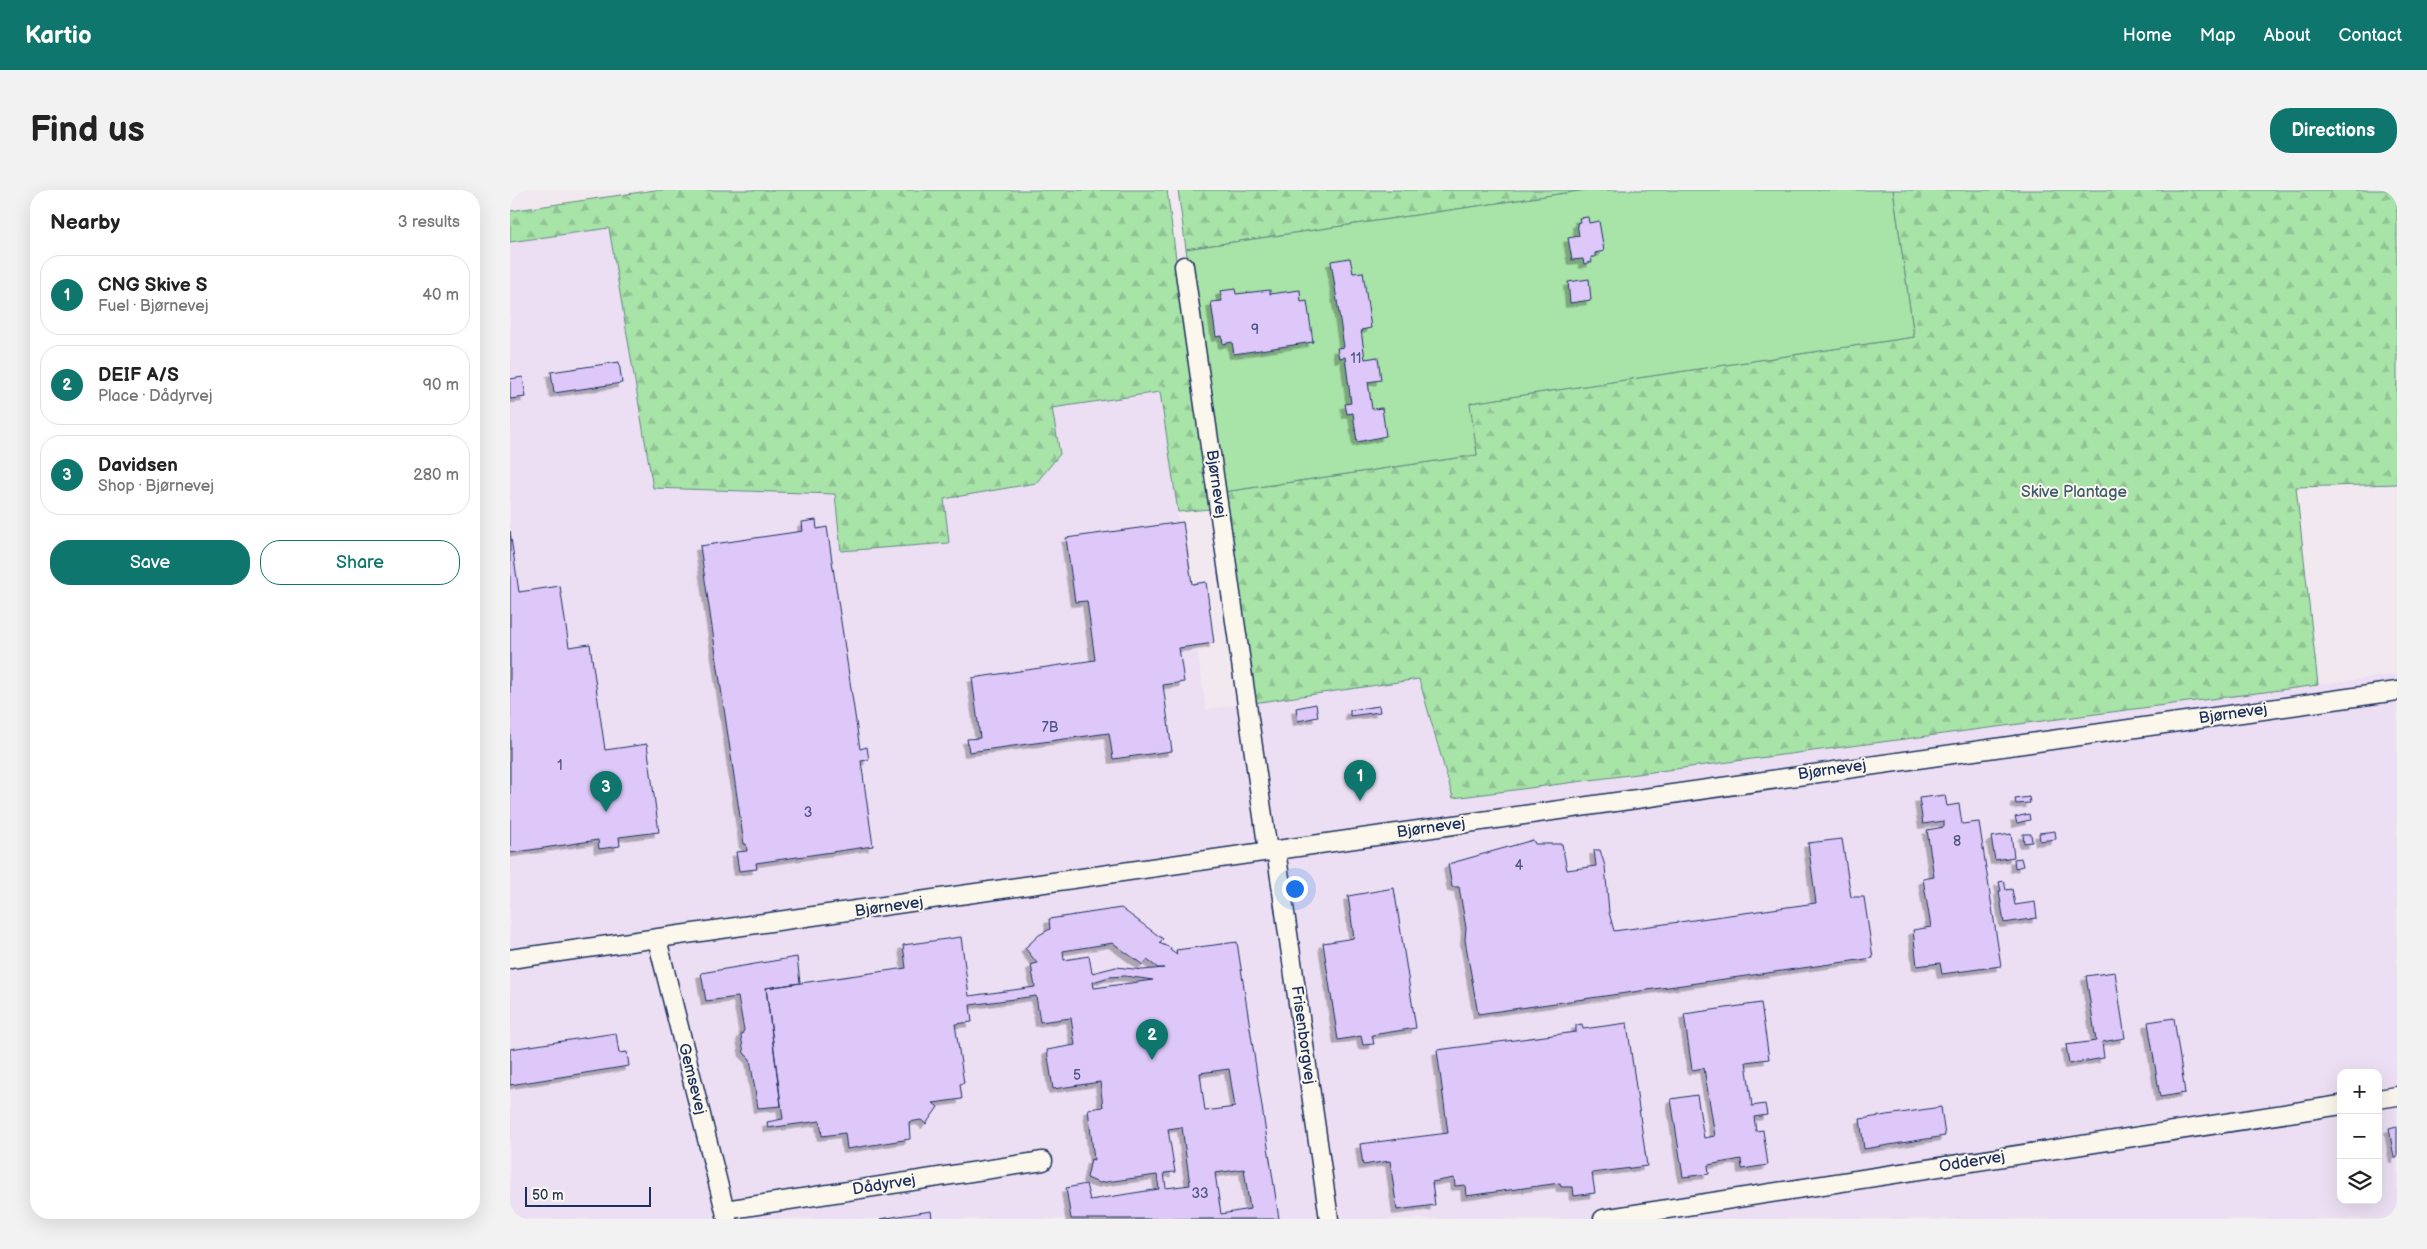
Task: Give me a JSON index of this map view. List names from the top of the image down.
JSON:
{
  "streets": {
    "street": [
      "Bjørnevej",
      "Frisenborgvej",
      "Gemsevej",
      "Oddervej",
      "Dådyrvej"
    ]
  },
  "crossings": [
    ["Bjørnevej", "Frisenborgvej"],
    ["Bjørnevej", "Gemsevej"],
    ["Gemsevej", "Dådyrvej"]
  ],
  "parks": ["Skive Plantage"],
  "house_numbers": [
    "9",
    "11",
    "7B",
    "1",
    "3",
    "8",
    "4",
    "5",
    "33"
  ],
  "scale_bar": "50 m",
  "page": {
    "header": "Kartio",
    "nav": [
      "Home",
      "Map",
      "About",
      "Contact"
    ],
    "buttons": [
      "Directions",
      ["Save", "Share"]
    ],
    "title": "Find us",
    "heading": ["Nearby", "3 results"],
    "list": [
      {
        "mark": "1",
        "name": "CNG Skive S",
        "note": "Fuel · Bjørnevej",
        "value": "40 m"
      },
      {
        "mark": "2",
        "name": "DEIF A/S",
        "note": "Place · Dådyrvej",
        "value": "90 m"
      },
      {
        "mark": "3",
        "name": "Davidsen",
        "note": "Shop · Bjørnevej",
        "value": "280 m"
      }
    ],
    "pins": ["1", "3", "2"],
    "map_buttons": ["+", "−"],
    "scale": "50 m"
  }
}
